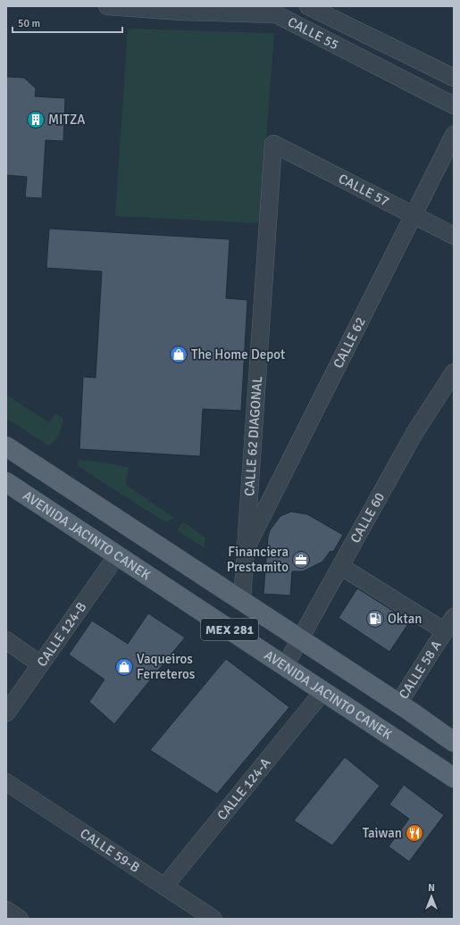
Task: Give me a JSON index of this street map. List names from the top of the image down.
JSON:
{
  "streets": {
    "main road": ["AVENIDA JACINTO CANEK", "MEX 281"],
    "street": [
      "CALLE 55",
      "CALLE 57",
      "CALLE 62",
      "CALLE 62 DIAGONAL",
      "CALLE 60",
      "CALLE 124-B",
      "CALLE 58 A",
      "CALLE 124-A",
      "CALLE 59-B"
    ]
  },
  "crossings": [
    ["CALLE 57", "CALLE 62"],
    ["CALLE 57", "CALLE 62 DIAGONAL"],
    ["CALLE 62", "CALLE 62 DIAGONAL"],
    ["CALLE 62 DIAGONAL", "MEX 281"],
    ["CALLE 60", "AVENIDA JACINTO CANEK"],
    ["CALLE 60", "MEX 281"],
    ["AVENIDA JACINTO CANEK", "CALLE 124-B"],
    ["AVENIDA JACINTO CANEK", "CALLE 124-A"],
    ["MEX 281", "CALLE 58 A"],
    ["CALLE 124-A", "CALLE 59-B"]
  ],
  "places": {
    "building": ["MITZA"],
    "shop": ["The Home Depot", "Vaqueiros Ferreteros"],
    "office": ["Financiera Prestamito"],
    "fuel station": ["Oktan"],
    "restaurant": ["Taiwan"]
  },
  "scale_bar": "50 m",
  "north": "top"
}
